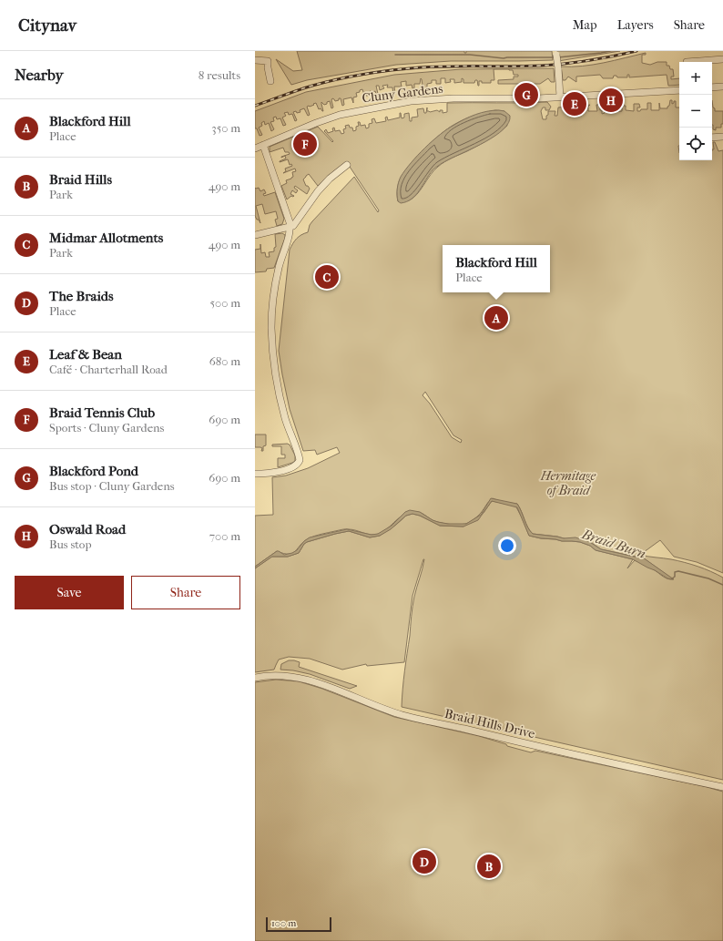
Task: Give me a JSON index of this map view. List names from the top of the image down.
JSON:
{
  "streets": {
    "street": ["Cluny Gardens", "Braid Hills Drive"]
  },
  "water": ["Braid Burn"],
  "parks": ["Hermitage of Braid"],
  "scale_bar": "100 m",
  "page": {
    "header": "Citynav",
    "nav": ["Map", "Layers", "Share"],
    "heading": ["Nearby", "8 results"],
    "map_buttons": ["+", "−"],
    "pins": [
      "G",
      "H",
      "E",
      "F",
      "C",
      "A",
      "D",
      "B"
    ],
    "list": [
      {
        "mark": "A",
        "name": "Blackford Hill",
        "note": "Place",
        "value": "350 m"
      },
      {
        "mark": "B",
        "name": "Braid Hills",
        "note": "Park",
        "value": "490 m"
      },
      {
        "mark": "C",
        "name": "Midmar Allotments",
        "note": "Park",
        "value": "490 m"
      },
      {
        "mark": "D",
        "name": "The Braids",
        "note": "Place",
        "value": "500 m"
      },
      {
        "mark": "E",
        "name": "Leaf & Bean",
        "note": "Café · Charterhall Road",
        "value": "680 m"
      },
      {
        "mark": "F",
        "name": "Braid Tennis Club",
        "note": "Sports · Cluny Gardens",
        "value": "690 m"
      },
      {
        "mark": "G",
        "name": "Blackford Pond",
        "note": "Bus stop · Cluny Gardens",
        "value": "690 m"
      },
      {
        "mark": "H",
        "name": "Oswald Road",
        "note": "Bus stop",
        "value": "700 m"
      }
    ],
    "popup": ["Blackford Hill", "Place"],
    "buttons": ["Save", "Share"],
    "scale": "100 m"
  }
}
